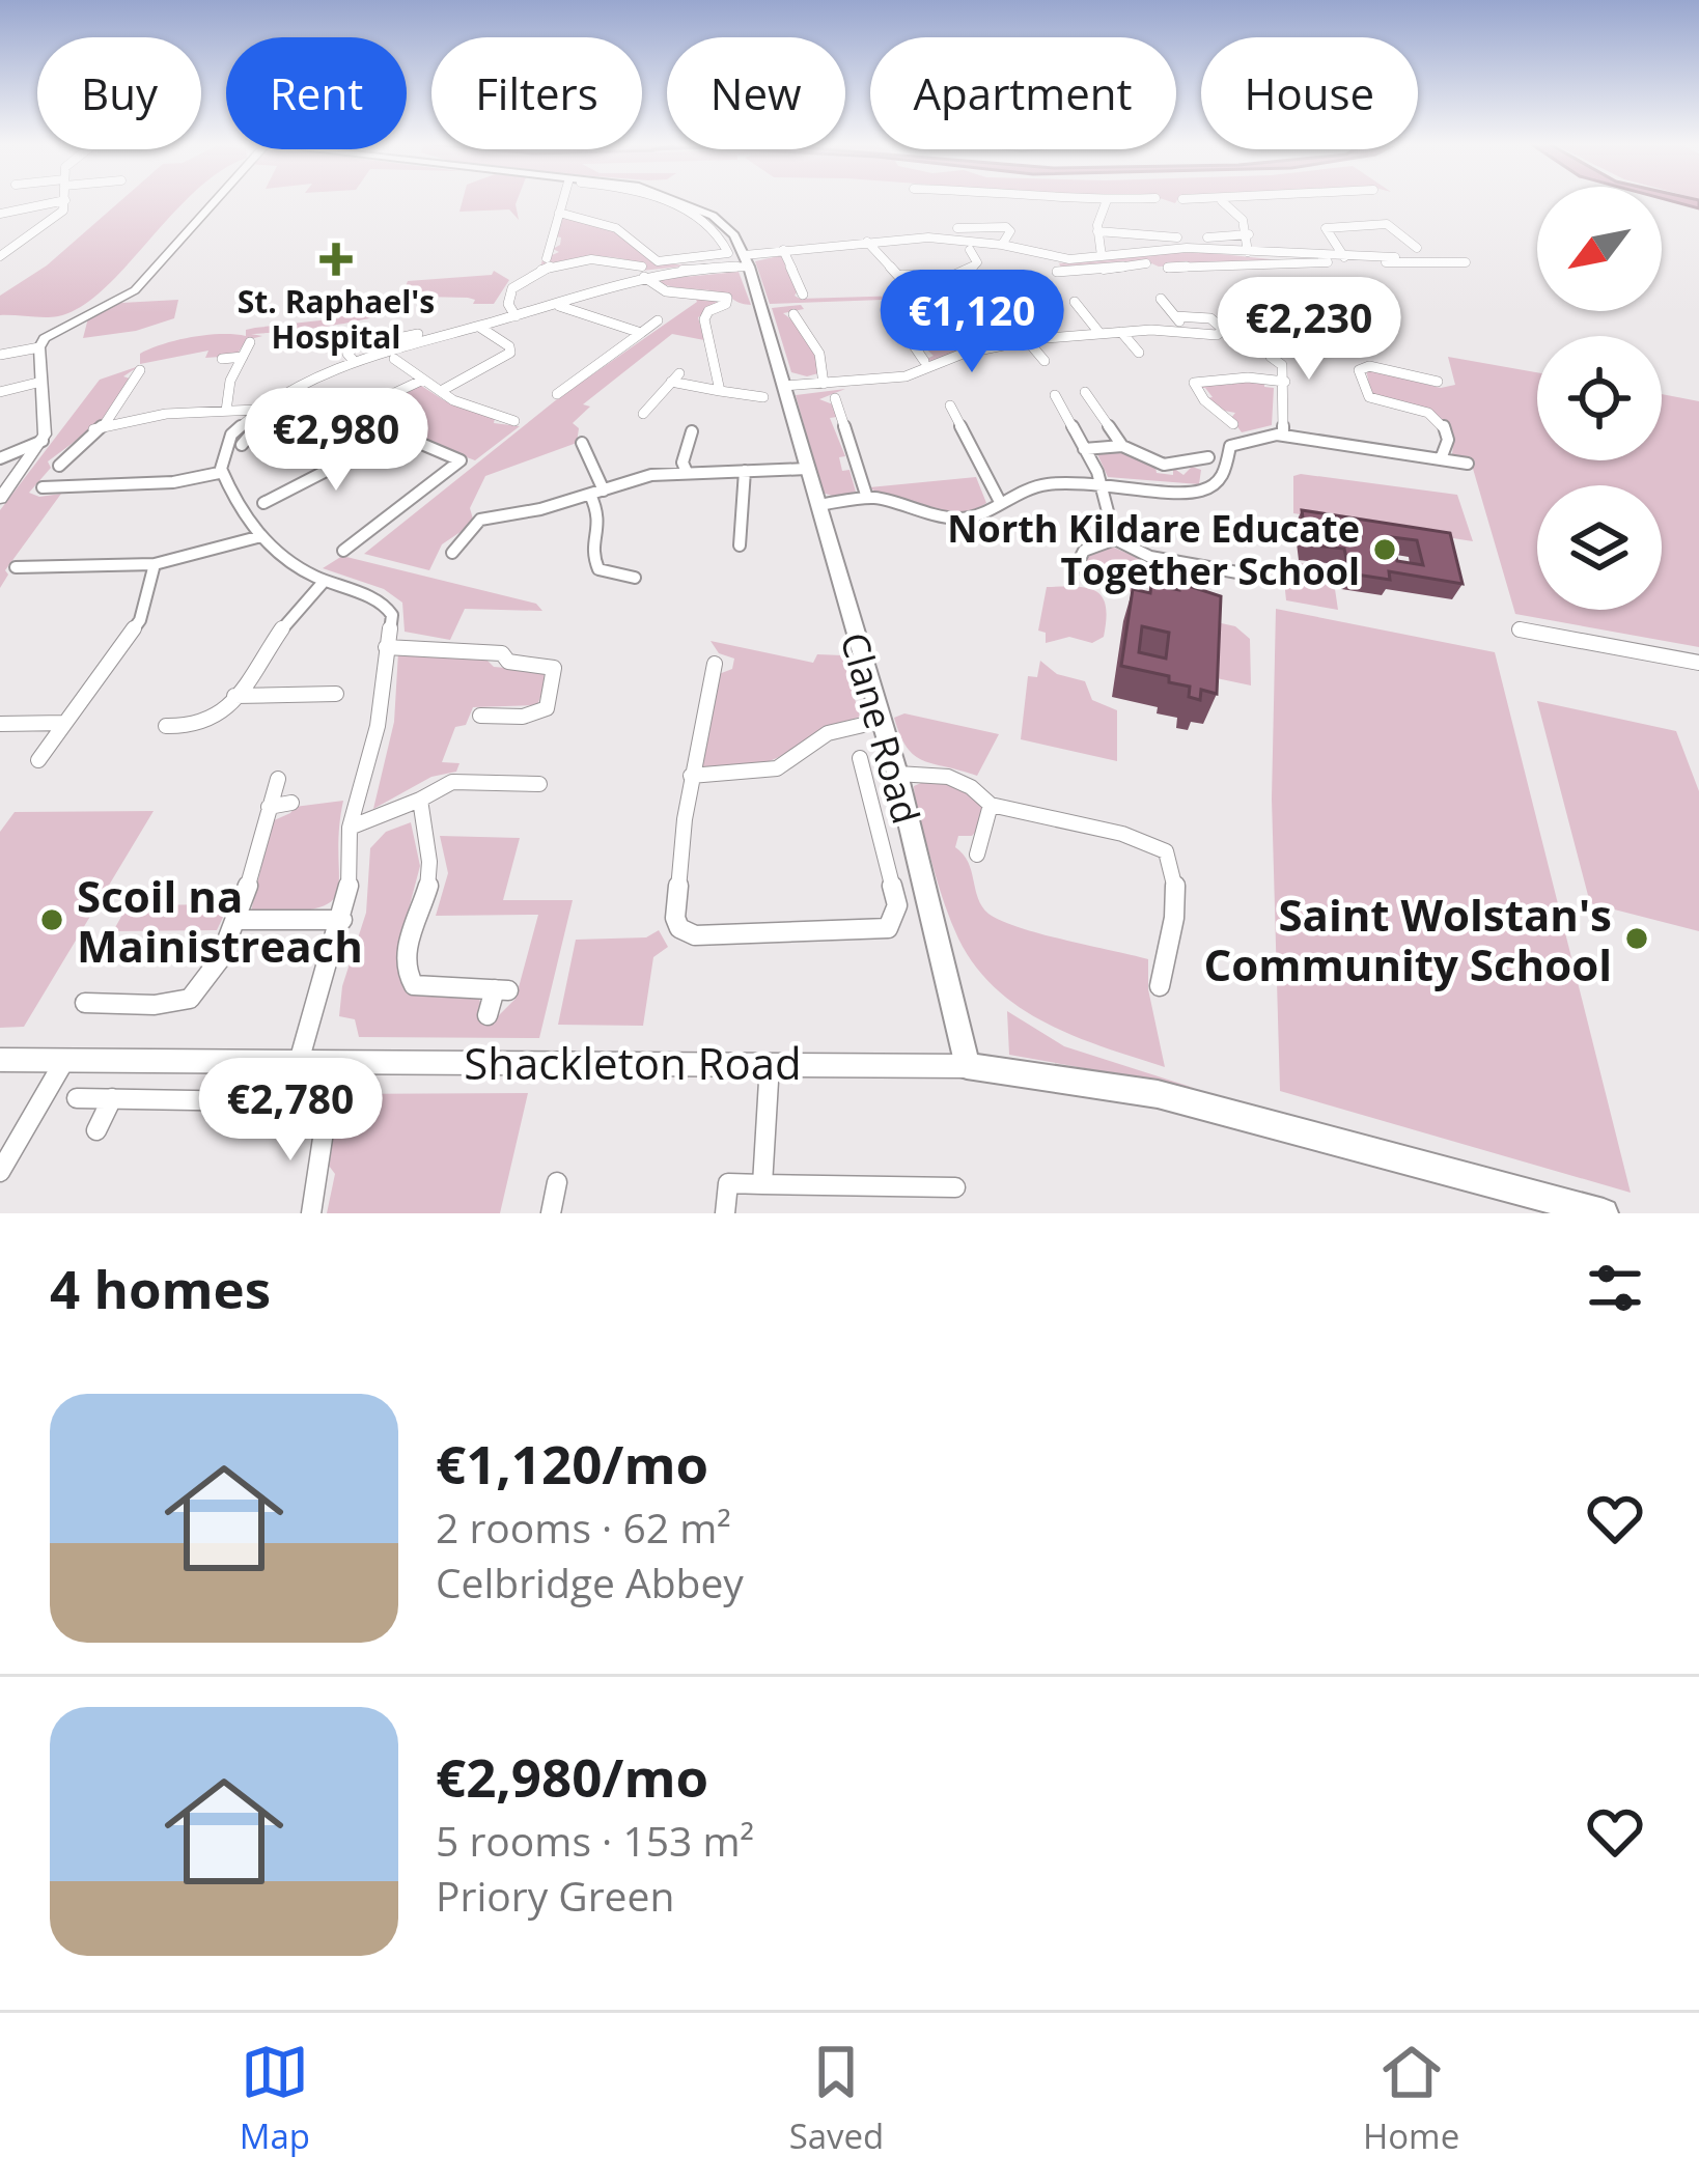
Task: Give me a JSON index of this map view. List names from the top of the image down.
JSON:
{
  "streets": {
    "main road": ["Clane Road"],
    "street": ["Shackleton Road"]
  },
  "crossings": [
    ["Clane Road", "Shackleton Road"]
  ],
  "places": {
    "health": ["St. Raphael's Hospital"],
    "other": ["North Kildare Educate Together School", "Scoil na Mainistreach", "Saint Wolstan's Community School"]
  },
  "north": "bottom left",
  "page": {
    "chip": [
      "Buy",
      "Rent",
      "Filters",
      "New",
      "Apartment",
      "House"
    ],
    "price": [
      "€1,120",
      "€2,230",
      "€2,980",
      "€2,780"
    ],
    "heading": "4 homes",
    "list": [
      {
        "name": "€1,120/mo",
        "note": "2 rooms · 62 m² · Celbridge Abbey"
      },
      {
        "name": "€2,980/mo",
        "note": "5 rooms · 153 m² · Priory Green"
      }
    ],
    "tabs": ["Map", "Saved", "Home"]
  }
}
